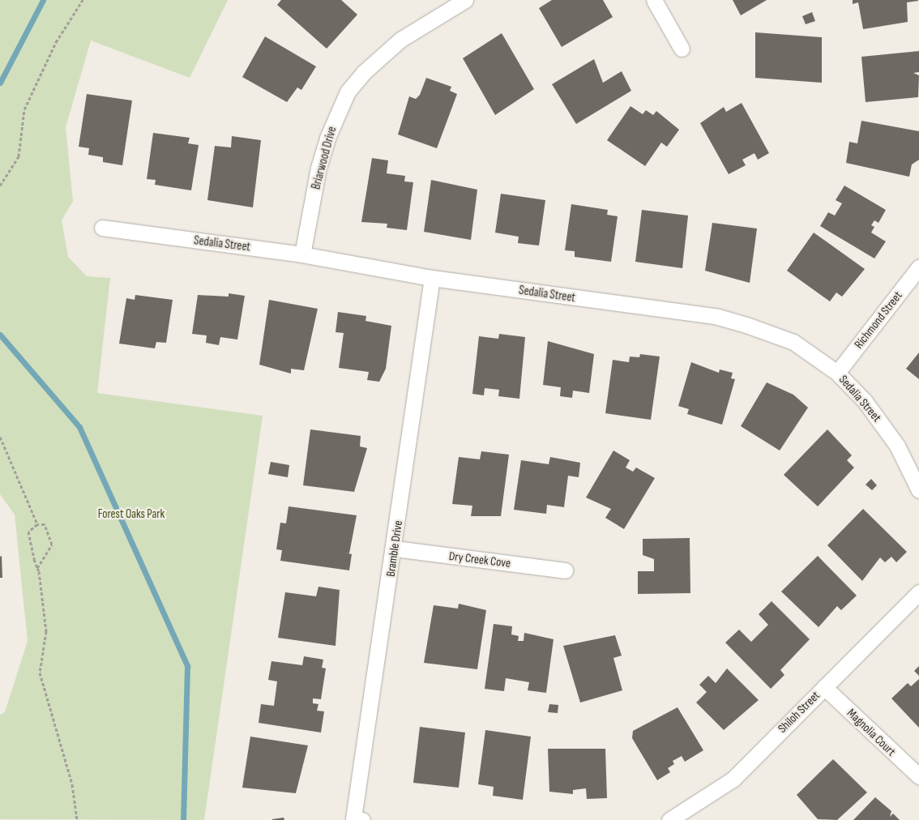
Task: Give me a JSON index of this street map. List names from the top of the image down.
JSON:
{
  "streets": {
    "street": [
      "Briarwood Drive",
      "Sedalia Street",
      "Richmond Street",
      "Bramble Drive",
      "Dry Creek Cove",
      "Shiloh Street",
      "Magnolia Court"
    ]
  },
  "crossings": [
    ["Briarwood Drive", "Sedalia Street"],
    ["Sedalia Street", "Richmond Street"],
    ["Sedalia Street", "Bramble Drive"],
    ["Bramble Drive", "Dry Creek Cove"],
    ["Shiloh Street", "Magnolia Court"]
  ],
  "parks": ["Forest Oaks Park"]
}
